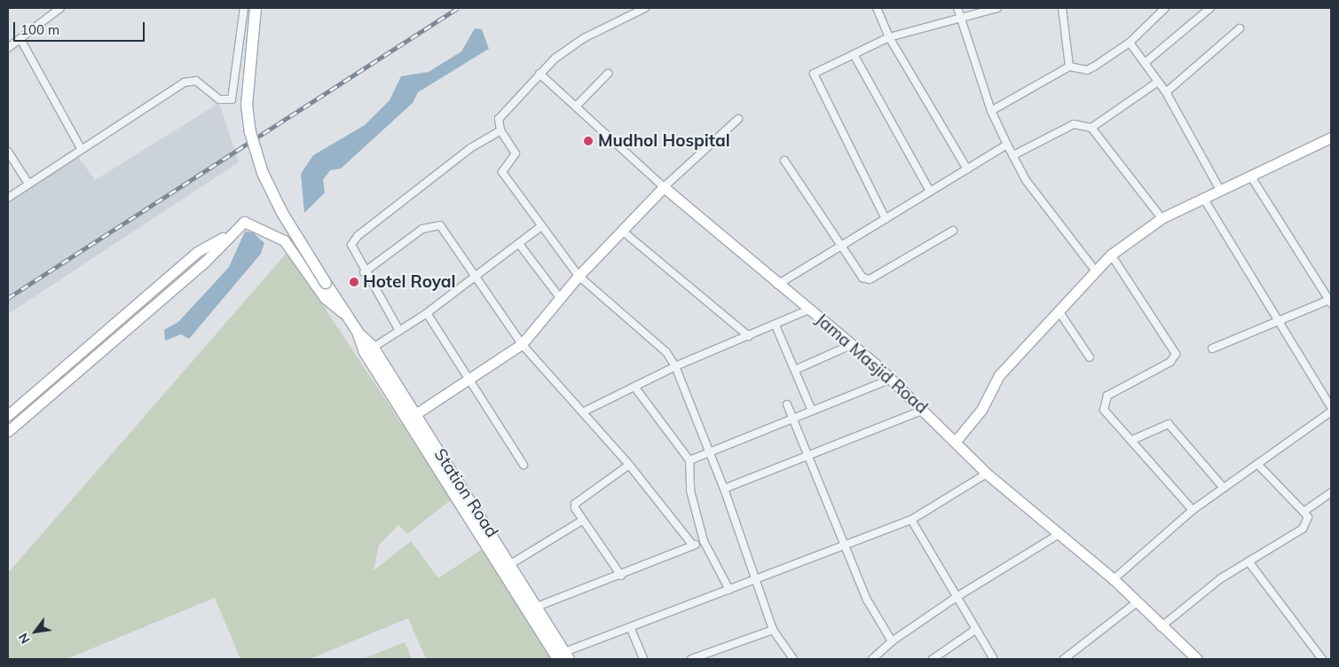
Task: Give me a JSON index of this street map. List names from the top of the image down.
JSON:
{
  "streets": {
    "main road": ["Station Road"],
    "street": ["Jama Masjid Road"]
  },
  "places": ["Mudhol Hospital", "Hotel Royal"],
  "scale_bar": "100 m",
  "north": "bottom left"
}
